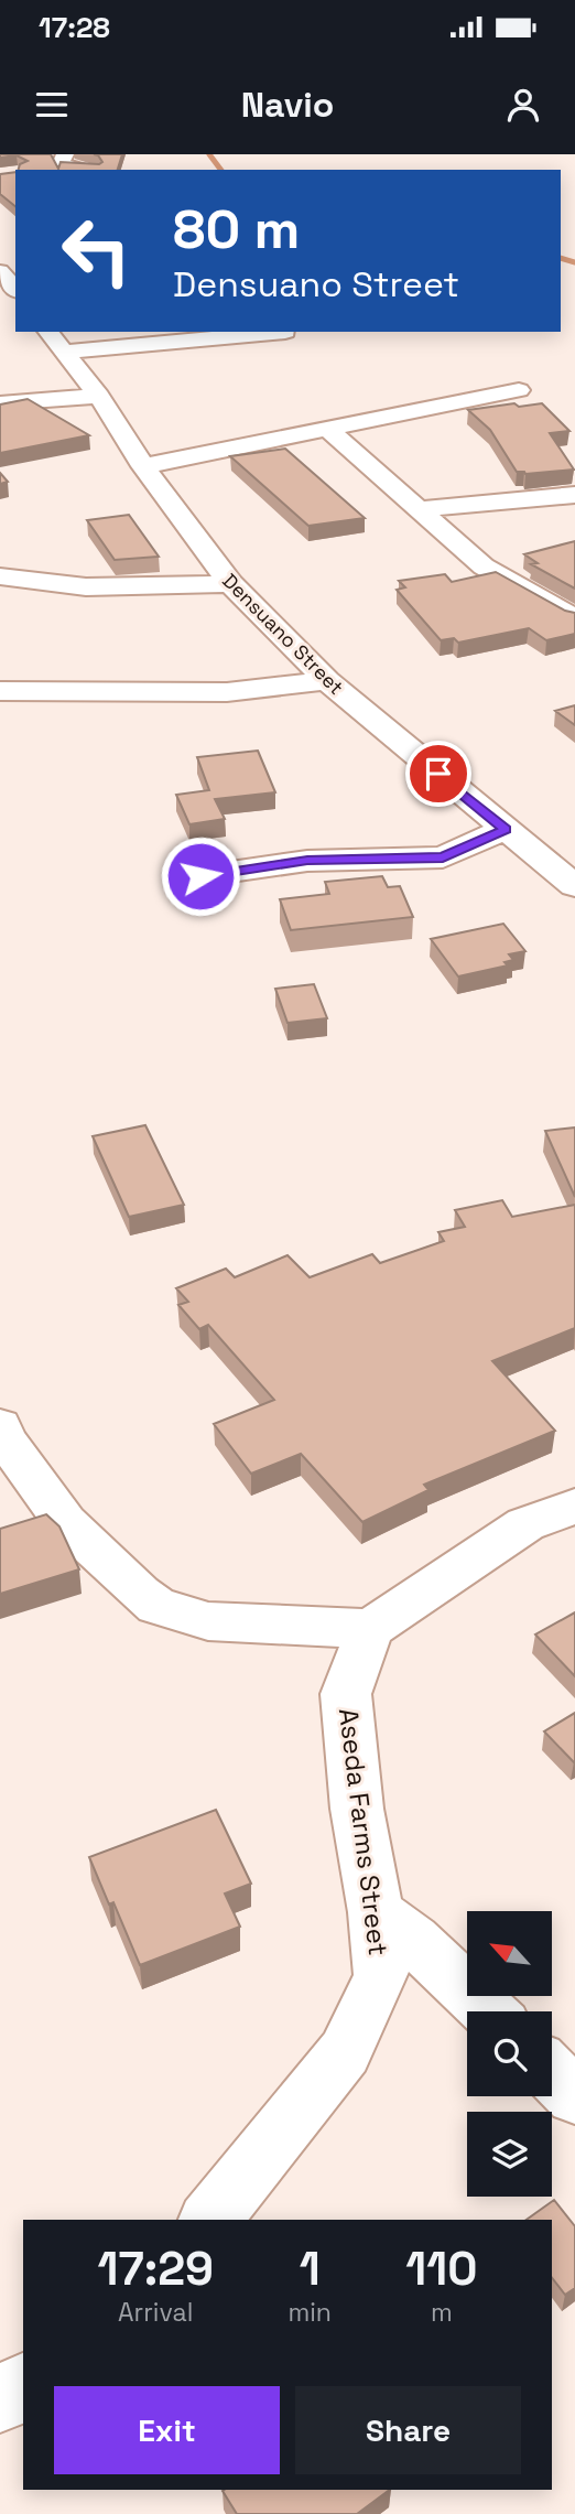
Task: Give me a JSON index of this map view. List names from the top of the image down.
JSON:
{
  "streets": {
    "street": ["Densuano Street", "Aseda Farms Street"]
  },
  "north": "top left",
  "page": {
    "status": "17:28",
    "header": "Navio",
    "turn": ["80 m", "Densuano Street"],
    "eta": [
      "17:29",
      "Arrival",
      "1",
      "min",
      "110",
      "m"
    ],
    "buttons": ["Exit", "Share"]
  }
}
